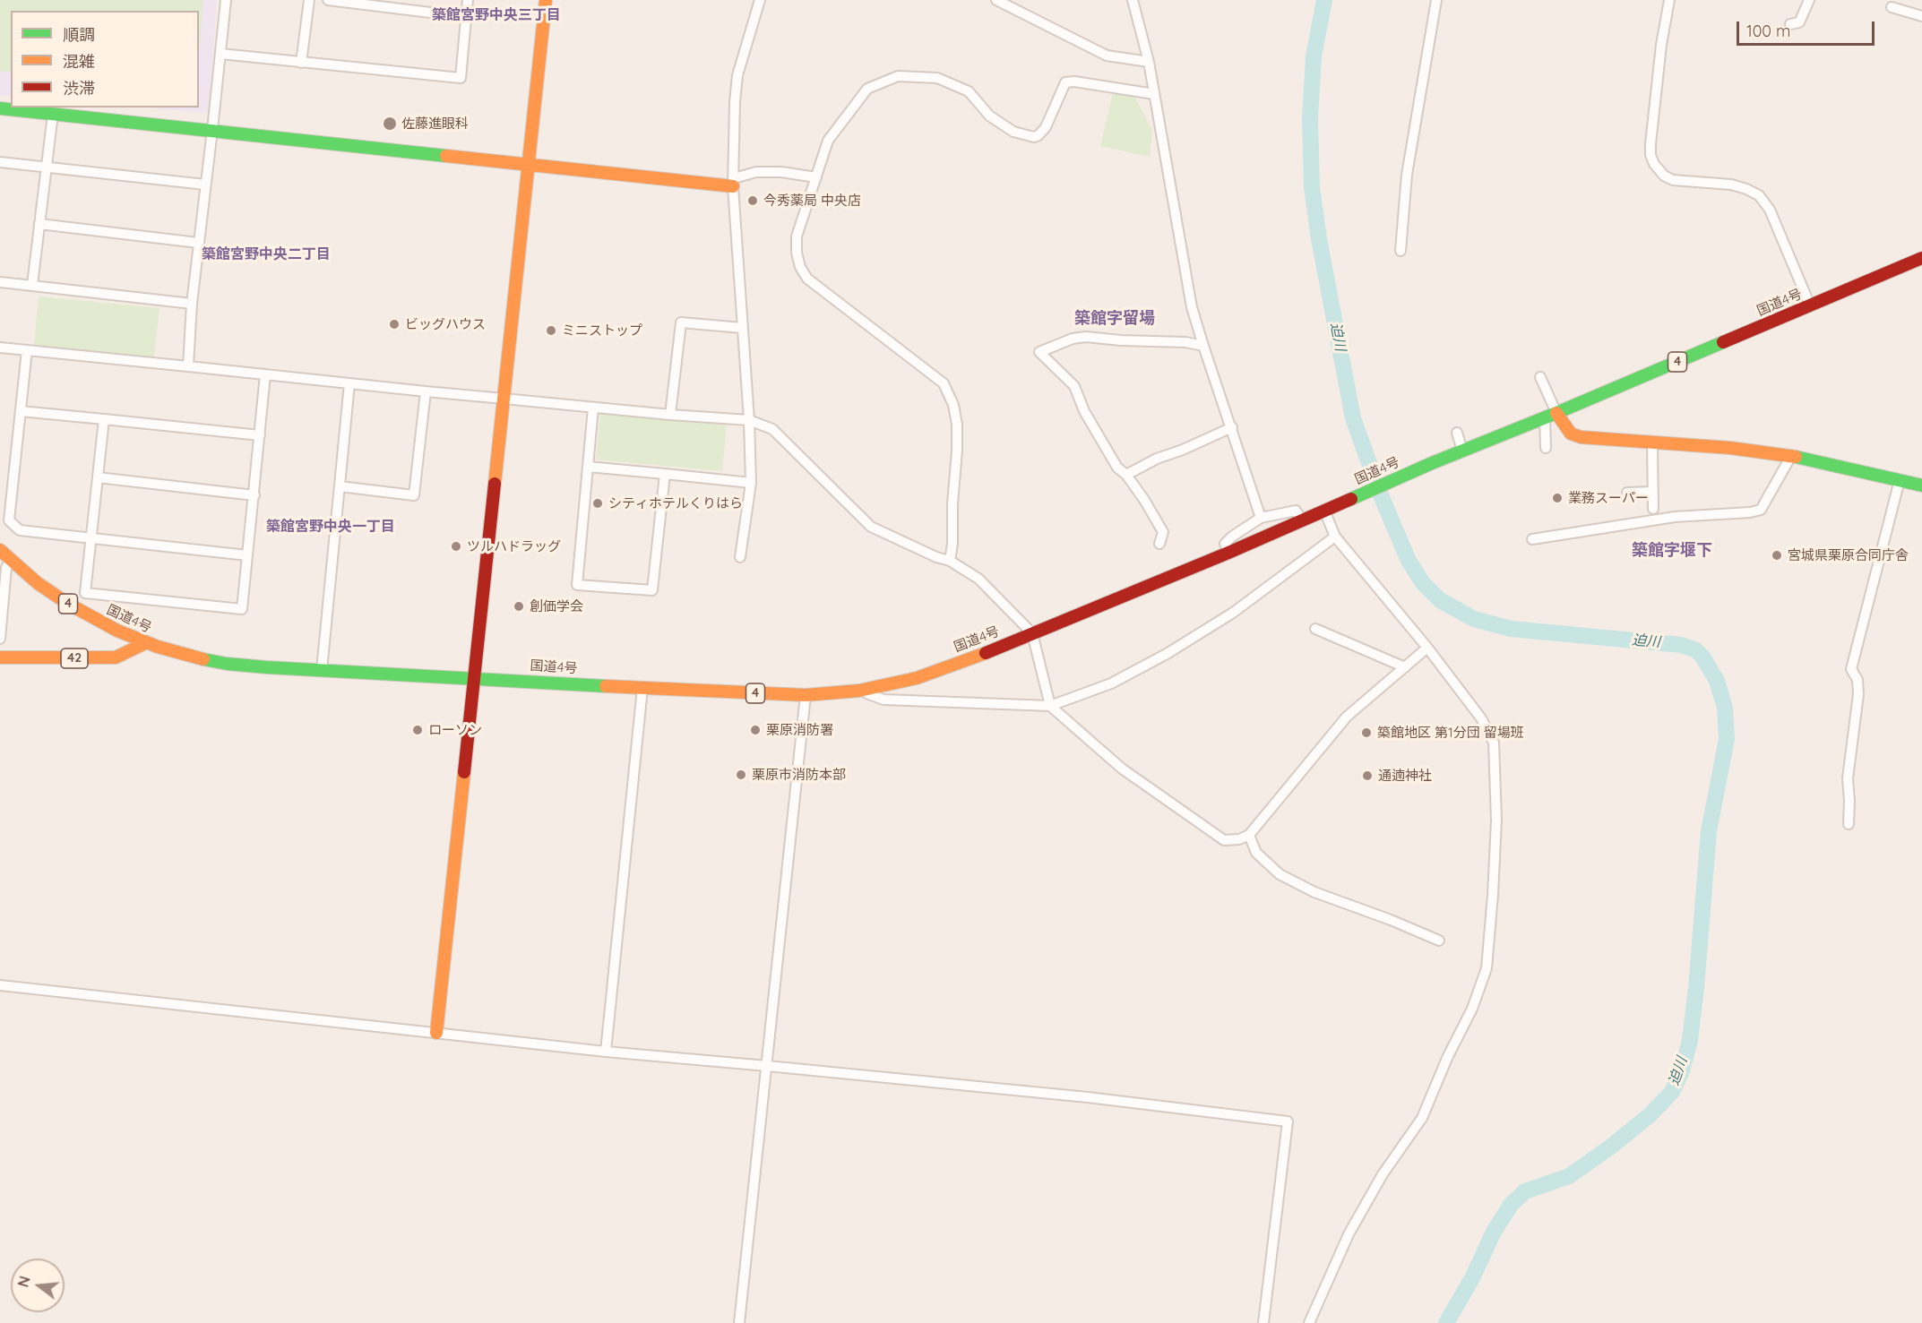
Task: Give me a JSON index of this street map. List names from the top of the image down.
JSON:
{
  "streets": {
    "main road": ["国道4号", "4", "42"]
  },
  "crossings": [
    ["国道4号", "42"]
  ],
  "districts": [
    "築館宮野中央三丁目",
    "築館宮野中央二丁目",
    "築館字留場",
    "築館宮野中央一丁目",
    "築館字堰下"
  ],
  "water": ["迫川"],
  "places": [
    "佐藤進眼科",
    "今秀薬局 中央店",
    "ビッグハウス",
    "ミニストップ",
    "業務スーパー",
    "シティホテルくりはら",
    "ツルハドラッグ",
    "宮城県栗原合同庁舎",
    "創価学会",
    "ローソン",
    "栗原消防署",
    "築館地区 第1分団 留場班",
    "栗原市消防本部",
    "通遖神社"
  ],
  "legend": ["順調", "混雑", "渋滞"],
  "scale_bar": "100 m",
  "north": "left"
}
